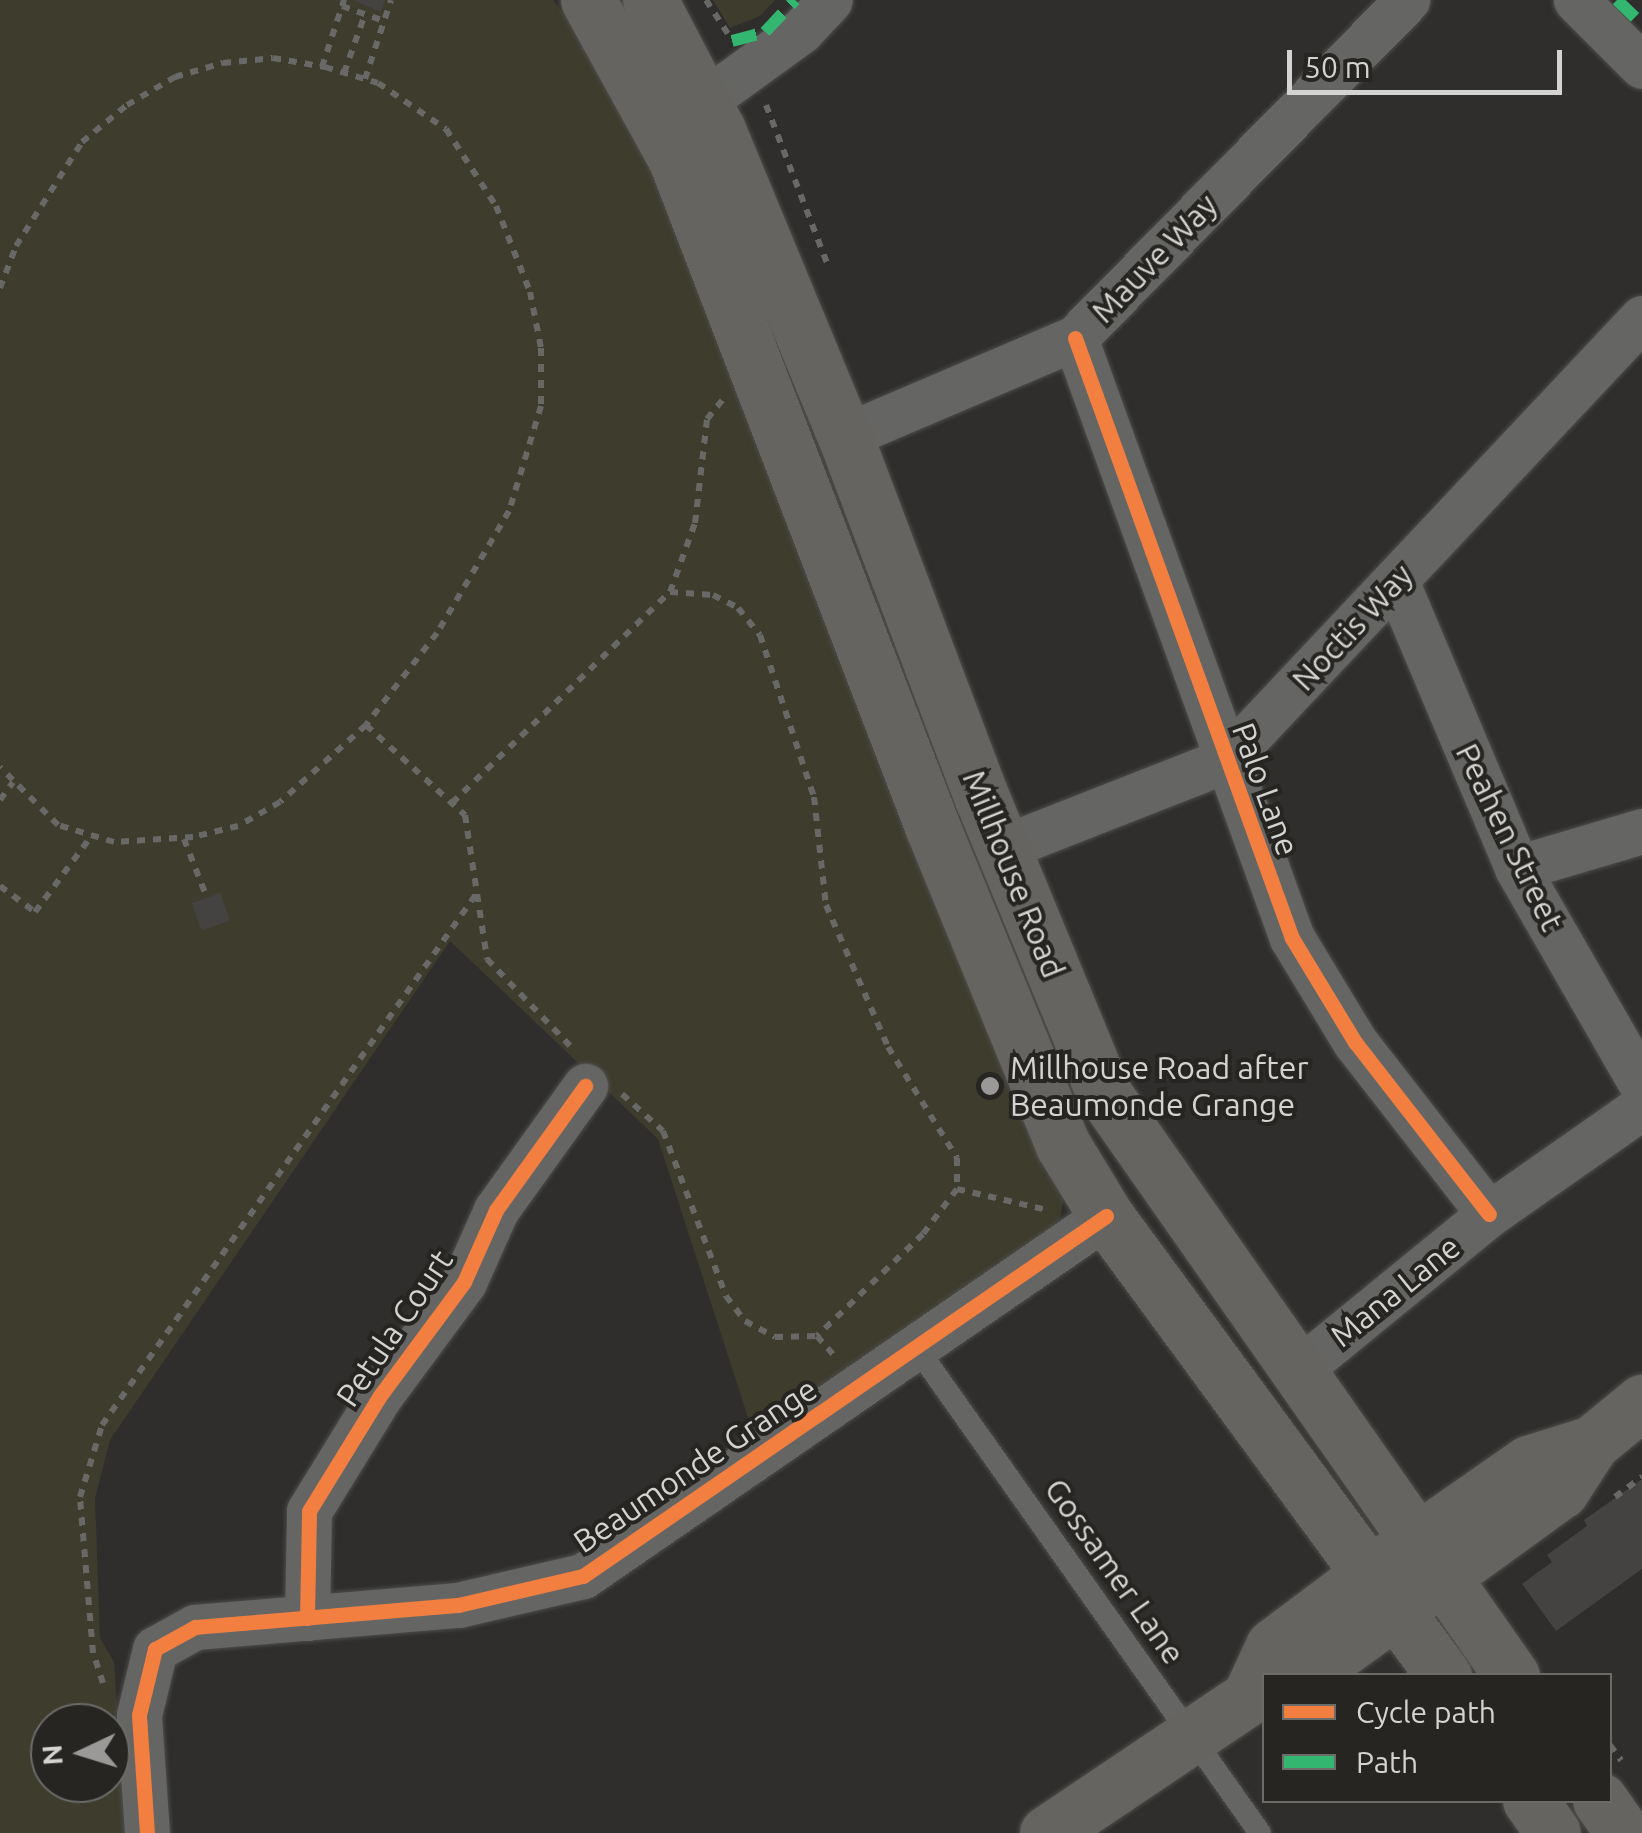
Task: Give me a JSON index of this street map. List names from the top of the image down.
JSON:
{
  "streets": {
    "main road": ["Millhouse Road"],
    "street": [
      "Mauve Way",
      "Noctis Way",
      "Palo Lane",
      "Peahen Street",
      "Mana Lane",
      "Petula Court",
      "Beaumonde Grange"
    ],
    "lane": ["Gossamer Lane"]
  },
  "crossings": [
    ["Mauve Way", "Palo Lane"],
    ["Mauve Way", "Millhouse Road"],
    ["Noctis Way", "Palo Lane"],
    ["Noctis Way", "Peahen Street"],
    ["Noctis Way", "Millhouse Road"],
    ["Palo Lane", "Mana Lane"],
    ["Millhouse Road", "Mana Lane"],
    ["Millhouse Road", "Beaumonde Grange"],
    ["Petula Court", "Beaumonde Grange"],
    ["Beaumonde Grange", "Gossamer Lane"]
  ],
  "places": ["Millhouse Road after Beaumonde Grange"],
  "legend": ["Cycle path", "Path"],
  "scale_bar": "50 m",
  "north": "left"
}
